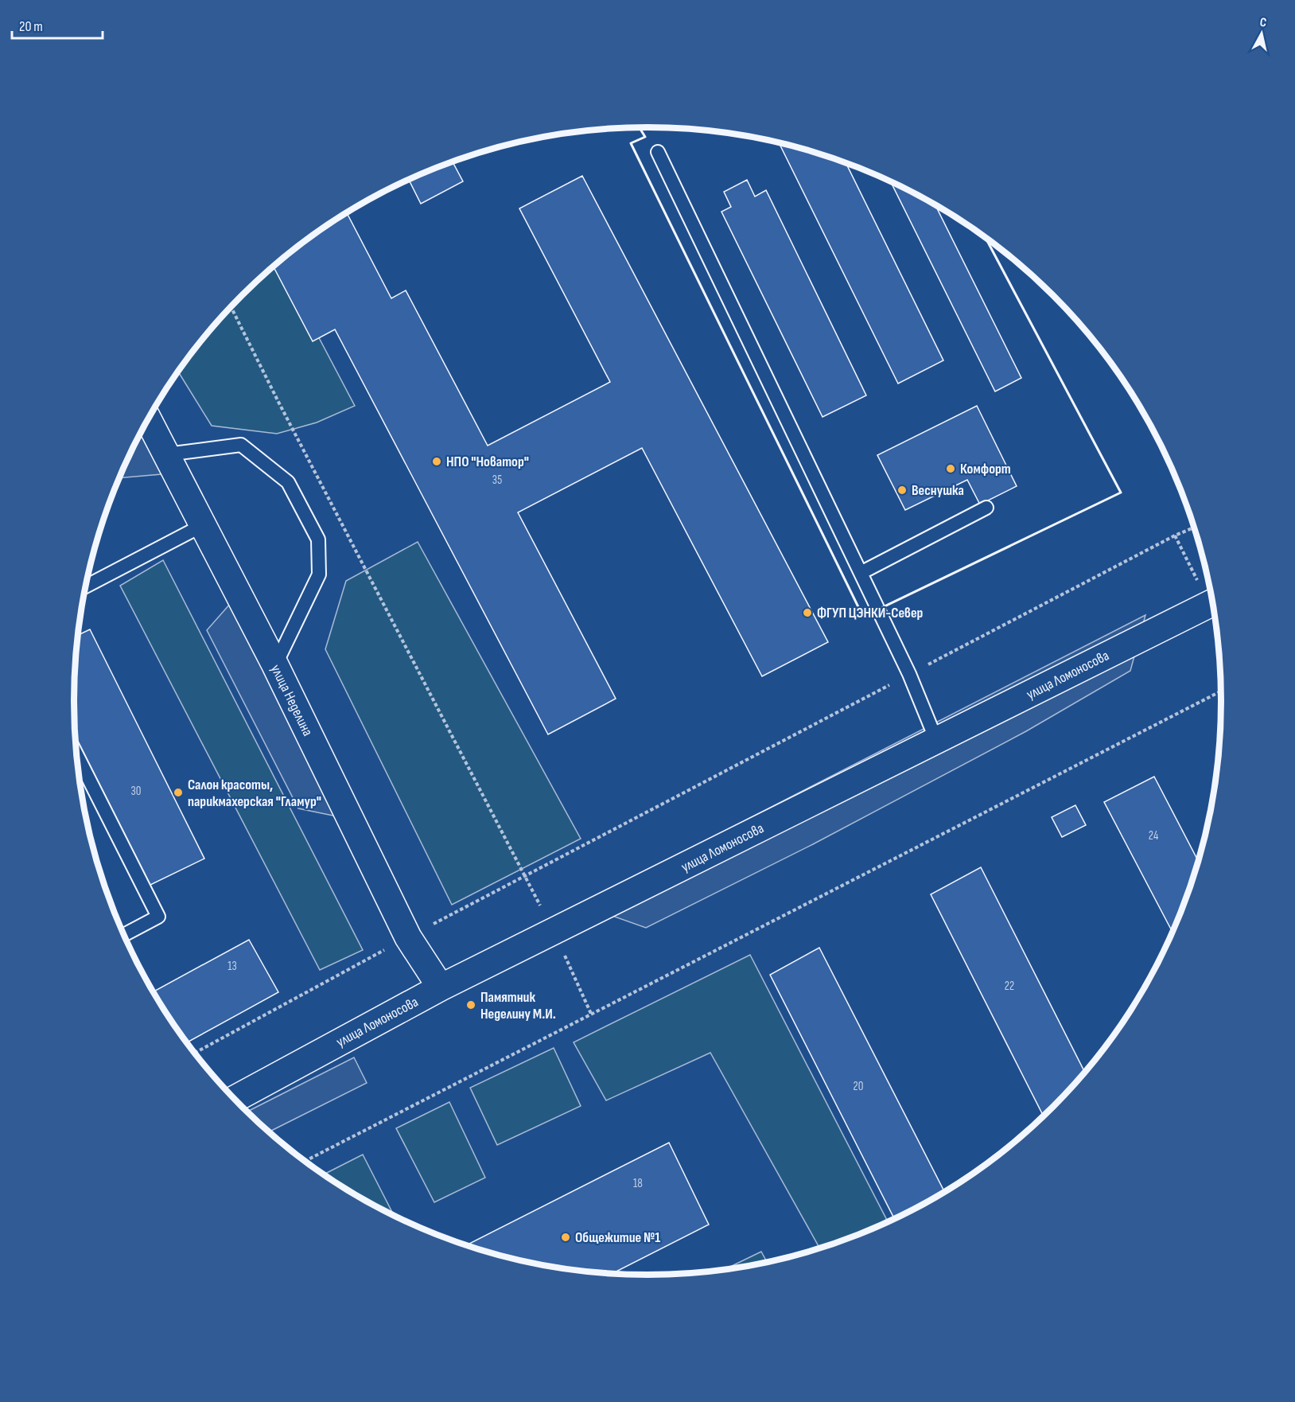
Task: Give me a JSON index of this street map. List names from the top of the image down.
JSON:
{
  "streets": {
    "street": ["улица Ломоносова", "улица Неделина"]
  },
  "crossings": [
    ["улица Ломоносова", "улица Неделина"]
  ],
  "places": [
    "НПО \"Новатор\"",
    "Комфорт",
    "Веснушка",
    "ФГУП ЦЭНКИ-Север",
    "Салон красоты, парикмахерская \"Гламур\"",
    "Памятник Неделину М.И.",
    "Общежитие №1"
  ],
  "house_numbers": [
    "35",
    "30",
    "24",
    "13",
    "22",
    "20",
    "18"
  ],
  "scale_bar": "20 m",
  "north": "top"
}
